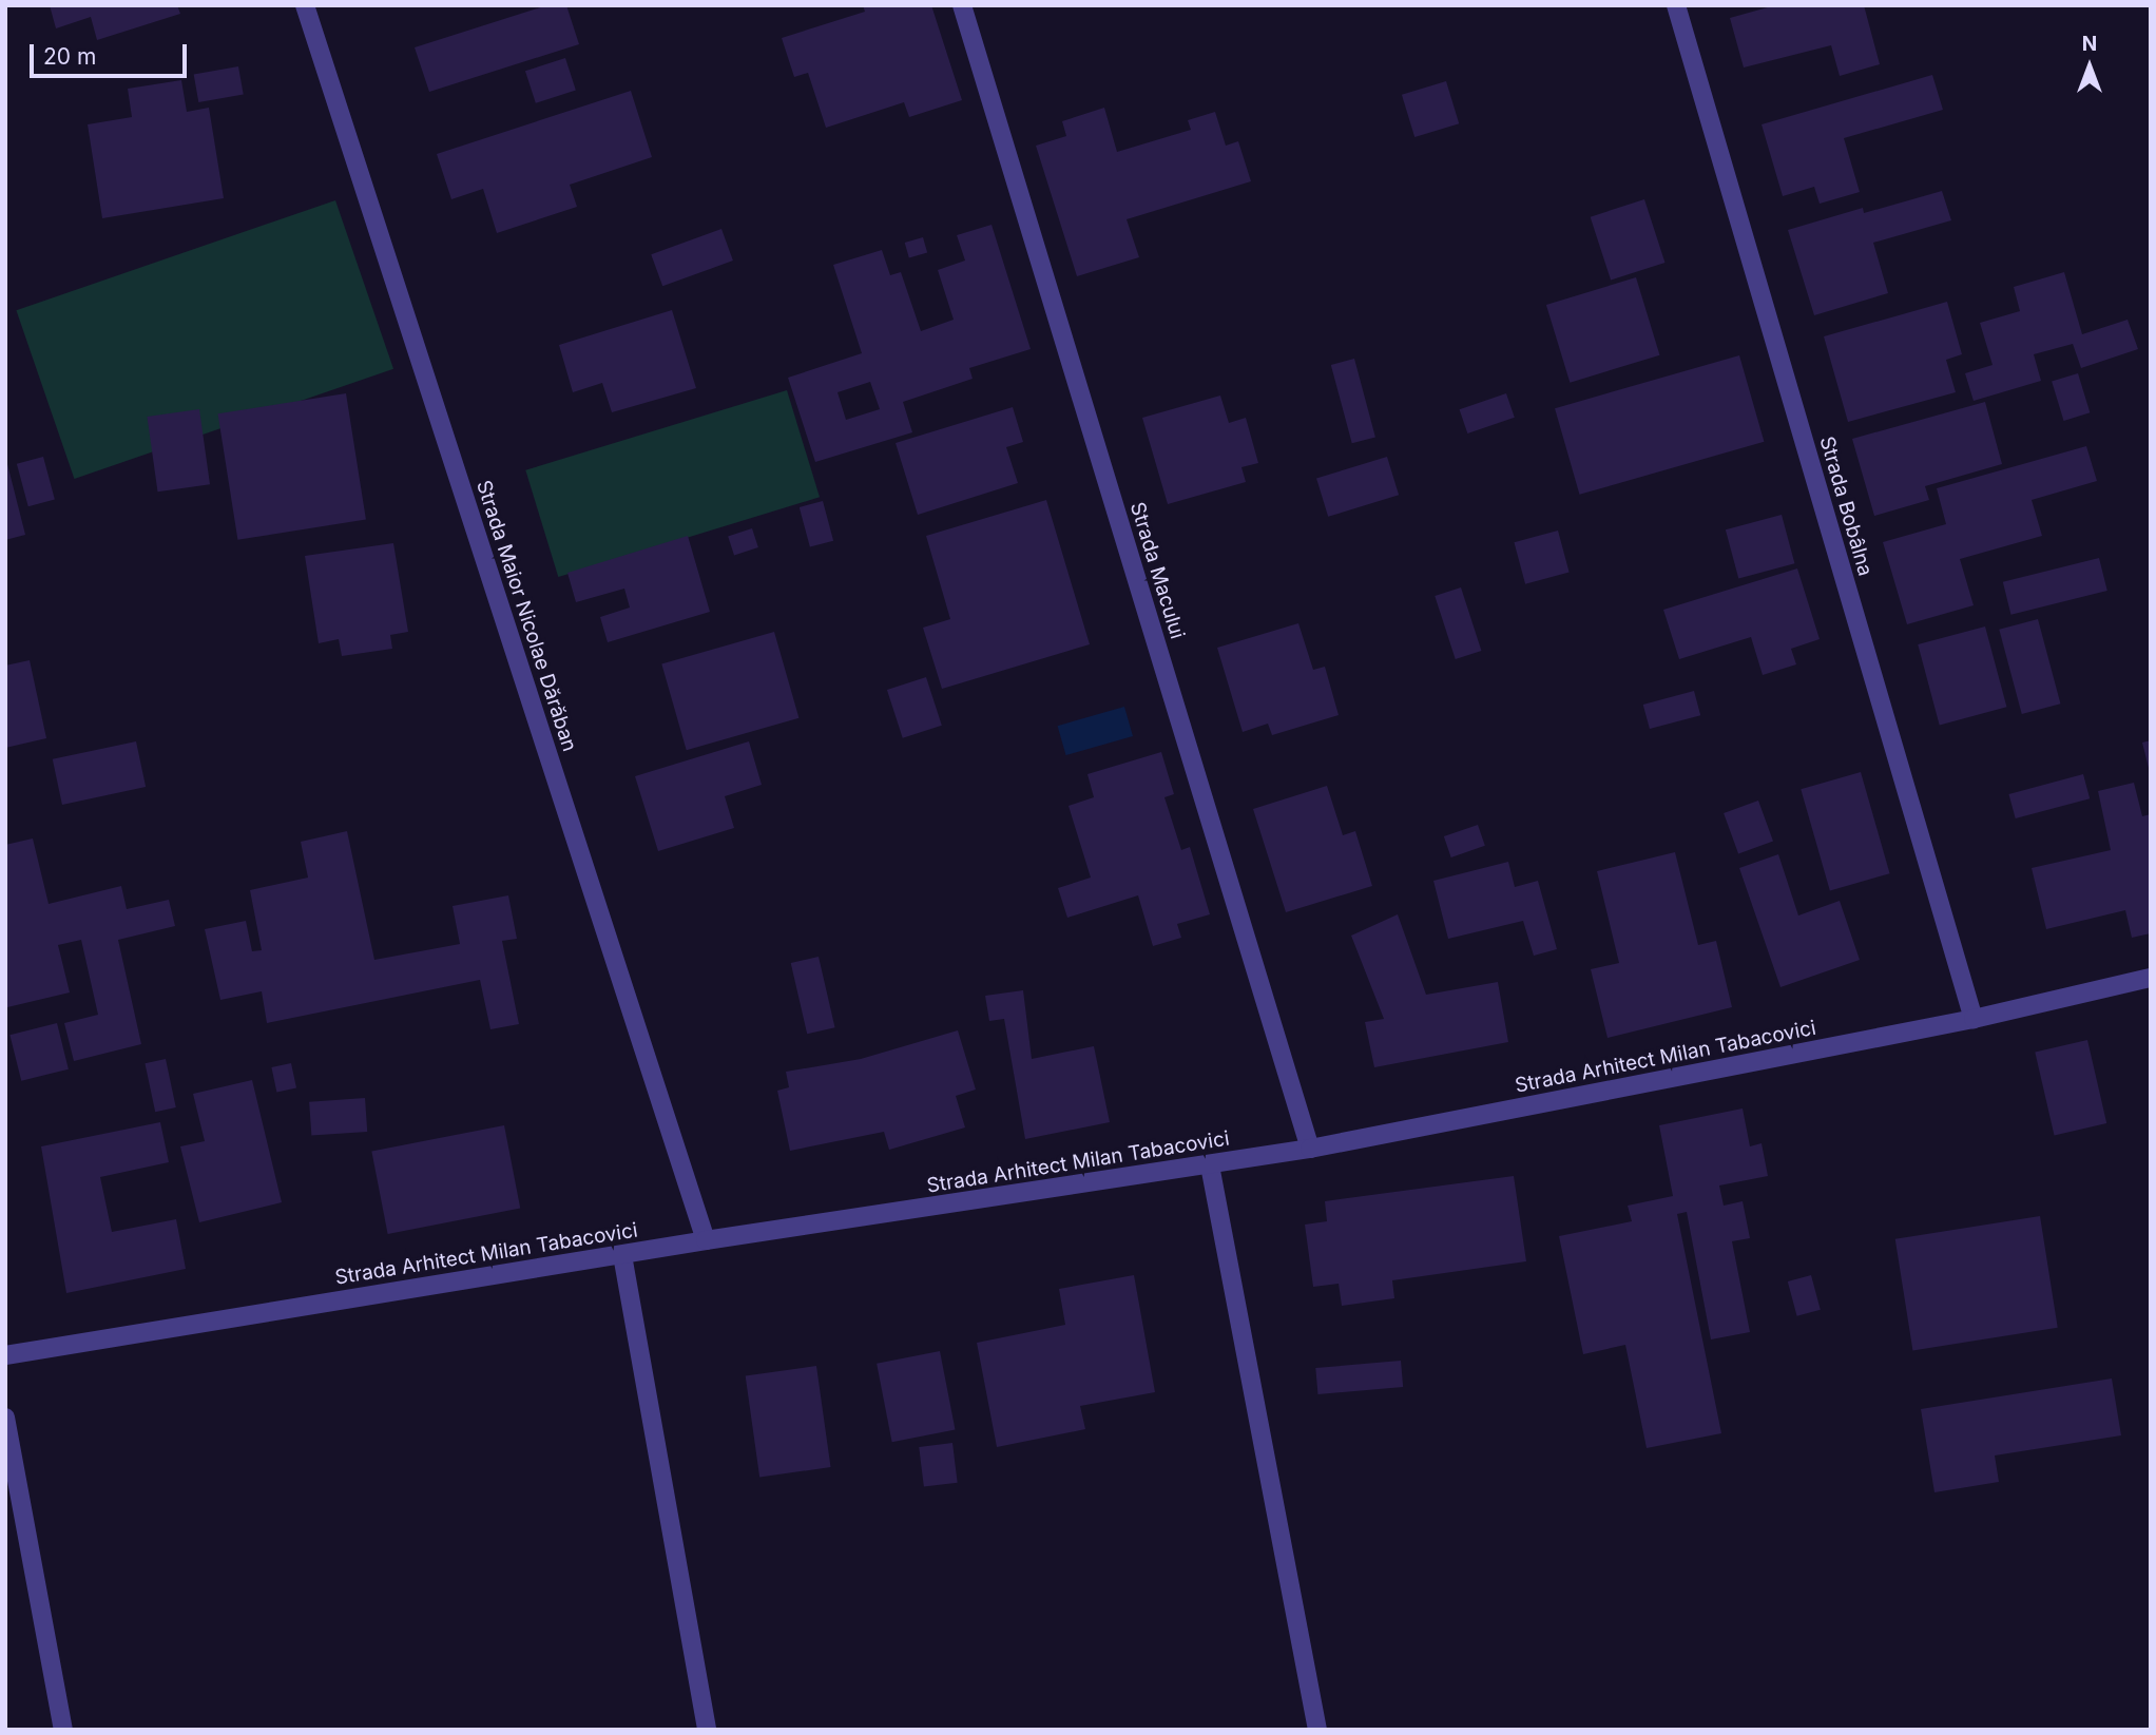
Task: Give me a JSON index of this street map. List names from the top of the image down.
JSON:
{
  "streets": {
    "street": [
      "Strada Bobâlna",
      "Strada Macului",
      "Strada Maior Nicolae Dărăban",
      "Strada Arhitect Milan Tabacovici"
    ]
  },
  "crossings": [
    ["Strada Bobâlna", "Strada Arhitect Milan Tabacovici"],
    ["Strada Macului", "Strada Arhitect Milan Tabacovici"],
    ["Strada Maior Nicolae Dărăban", "Strada Arhitect Milan Tabacovici"]
  ],
  "scale_bar": "20 m",
  "north": "top"
}
